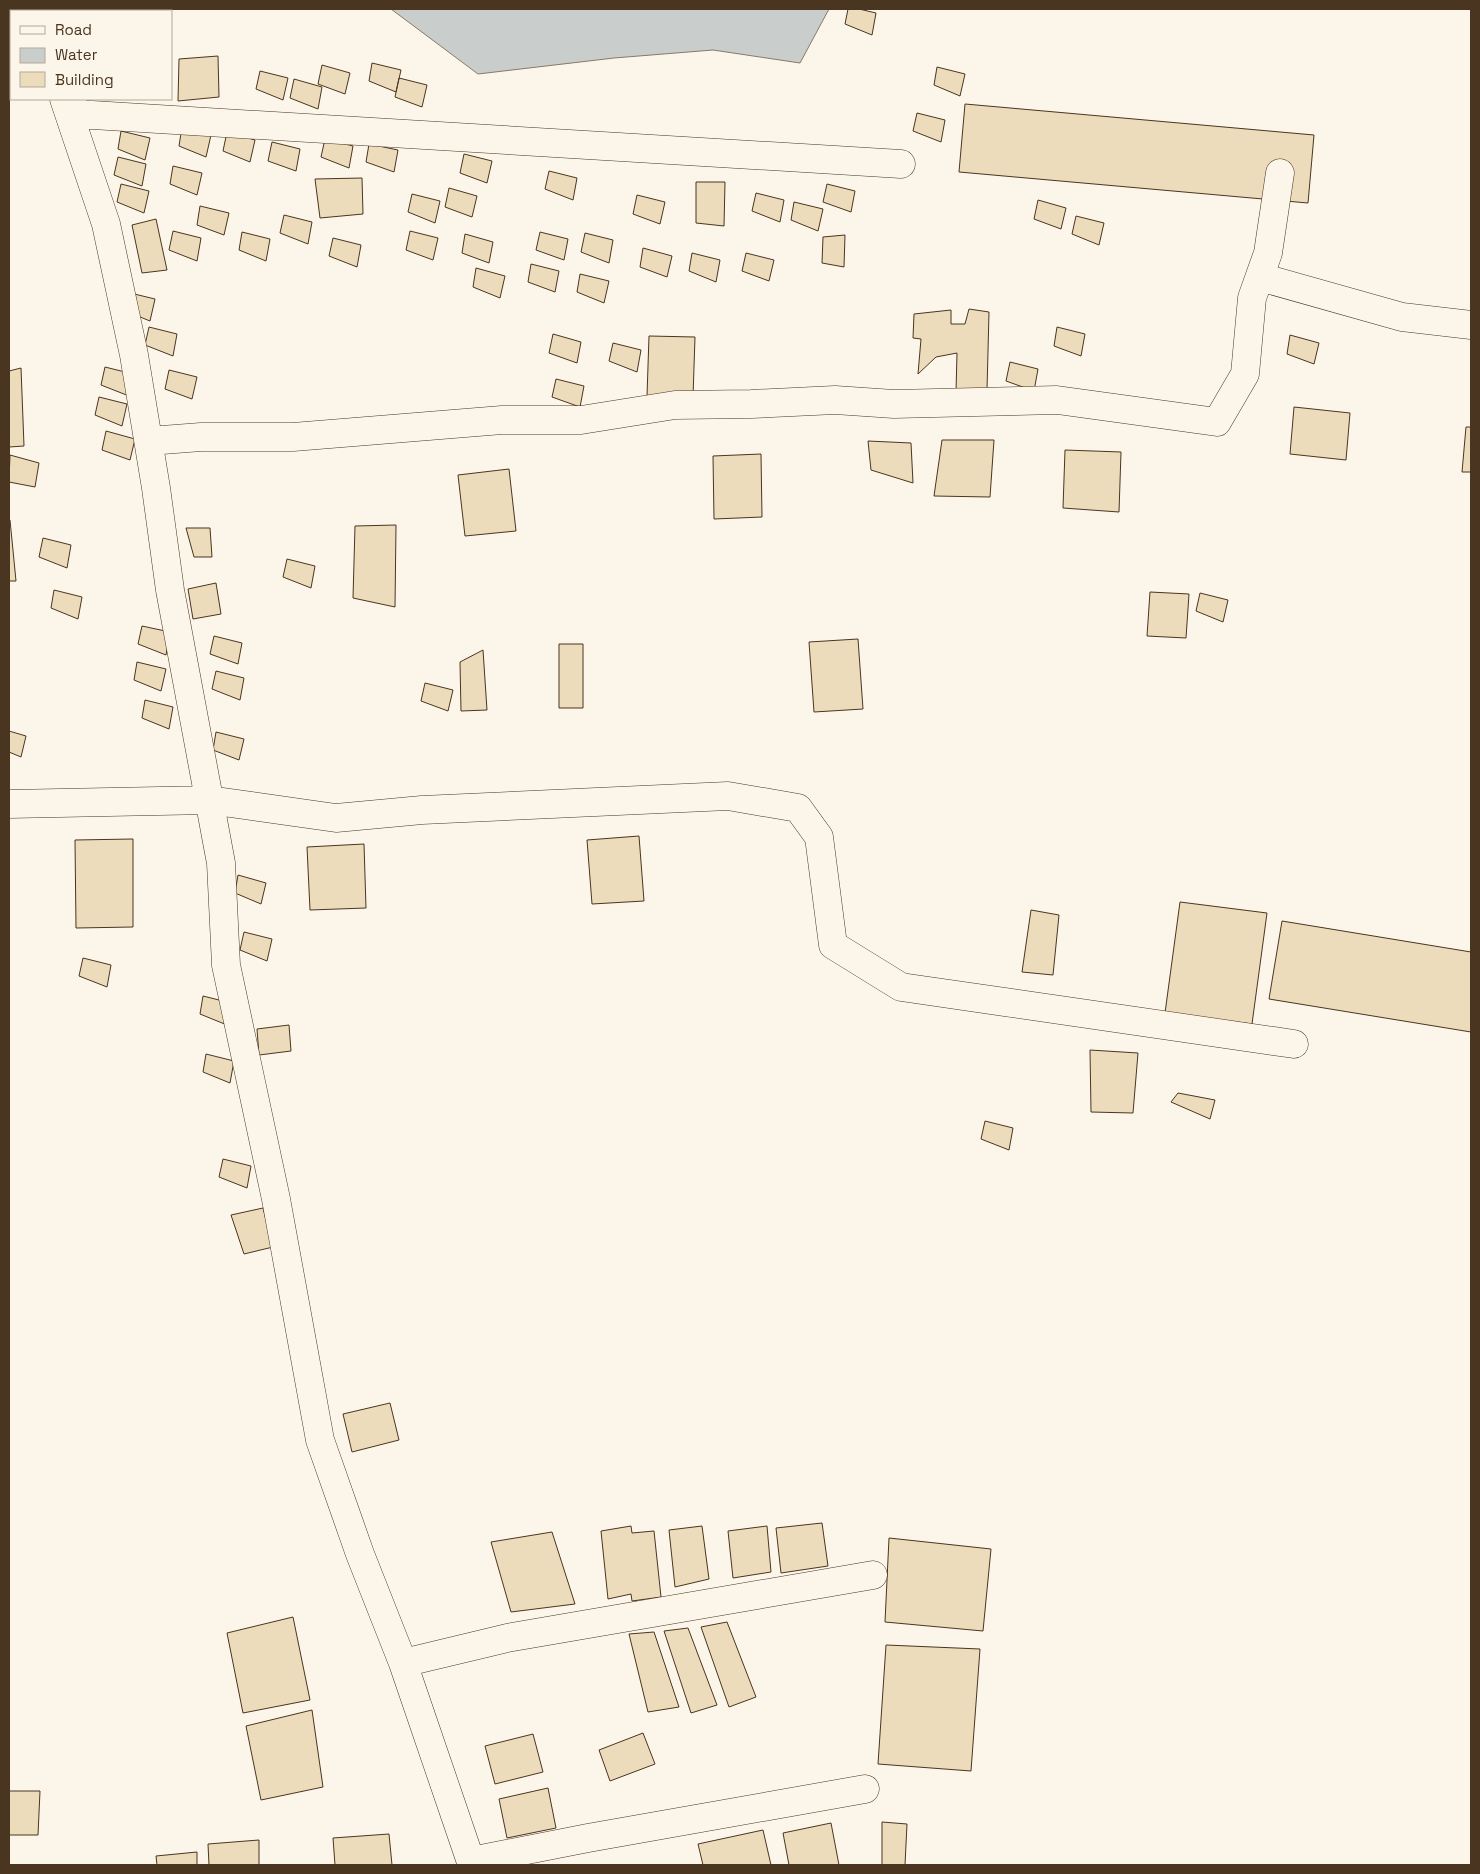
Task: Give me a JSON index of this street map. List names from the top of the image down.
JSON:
{
  "legend": ["Road", "Water", "Building"]
}
